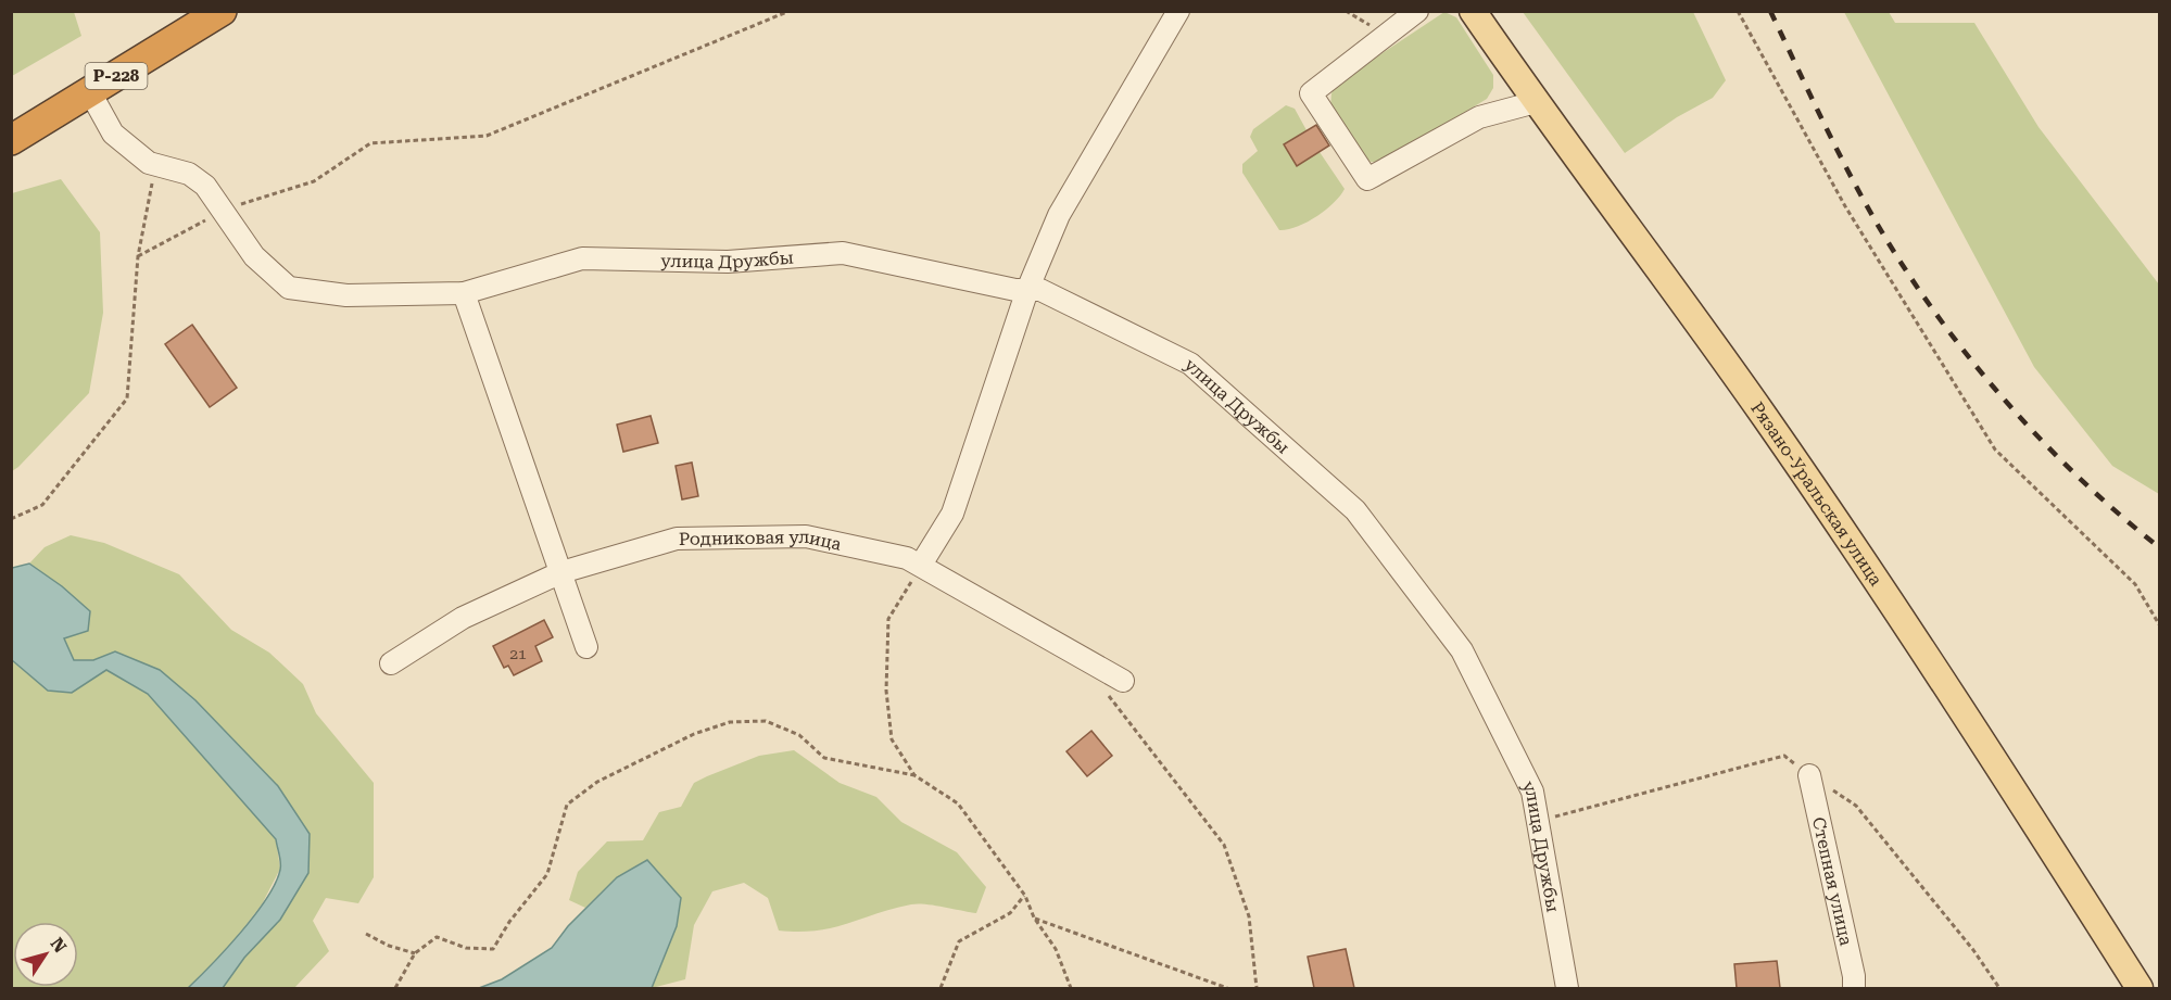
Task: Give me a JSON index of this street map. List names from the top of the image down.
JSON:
{
  "streets": {
    "highway": ["Р-228"],
    "main road": ["Рязано-Уральская улица"],
    "street": ["улица Дружбы", "Родниковая улица", "Степная улица"]
  },
  "crossings": [
    ["Р-228", "улица Дружбы"]
  ],
  "house_numbers": ["21"],
  "north": "top right"
}
